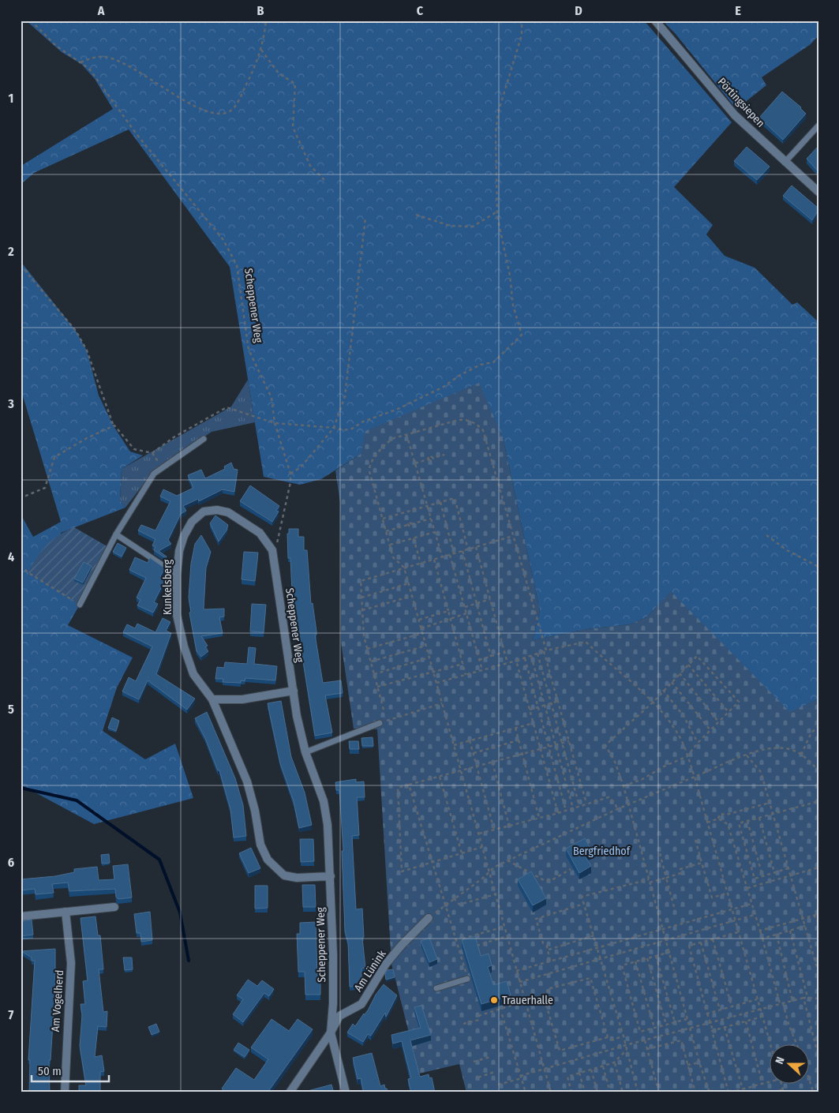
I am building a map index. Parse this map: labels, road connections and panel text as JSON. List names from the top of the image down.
{
  "streets": {
    "street": [
      "Pörtingsiepen",
      "Scheppener Weg",
      "Kunkelsberg",
      "Am Lünink",
      "Am Vogelherd"
    ]
  },
  "crossings": [
    ["Scheppener Weg", "Kunkelsberg"],
    ["Scheppener Weg", "Am Lünink"]
  ],
  "parks": ["Bergfriedhof"],
  "places": ["Trauerhalle"],
  "scale_bar": "50 m",
  "north": "left",
  "grid": {
    "columns": [
      "A",
      "B",
      "C",
      "D",
      "E"
    ],
    "rows": [
      "1",
      "2",
      "3",
      "4",
      "5",
      "6",
      "7"
    ]
  }
}
